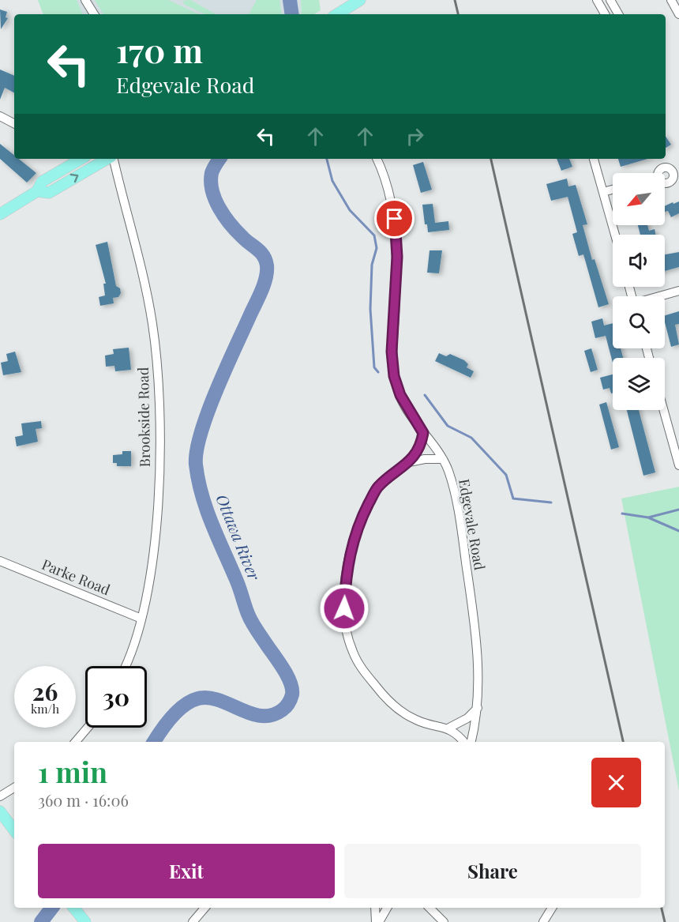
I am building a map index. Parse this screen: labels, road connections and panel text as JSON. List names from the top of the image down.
{
  "streets": {
    "street": ["Brookside Road", "Edgevale Road", "Parke Road"]
  },
  "crossings": [
    ["Brookside Road", "Parke Road"]
  ],
  "water": ["Ottawa River"],
  "north": "bottom left",
  "page": {
    "turn": ["170 m", "Edgevale Road"],
    "speed": "26 km/h",
    "limit": "30",
    "heading": ["1 min", "360 m · 16:06"],
    "buttons": ["Exit", "Share"]
  }
}
